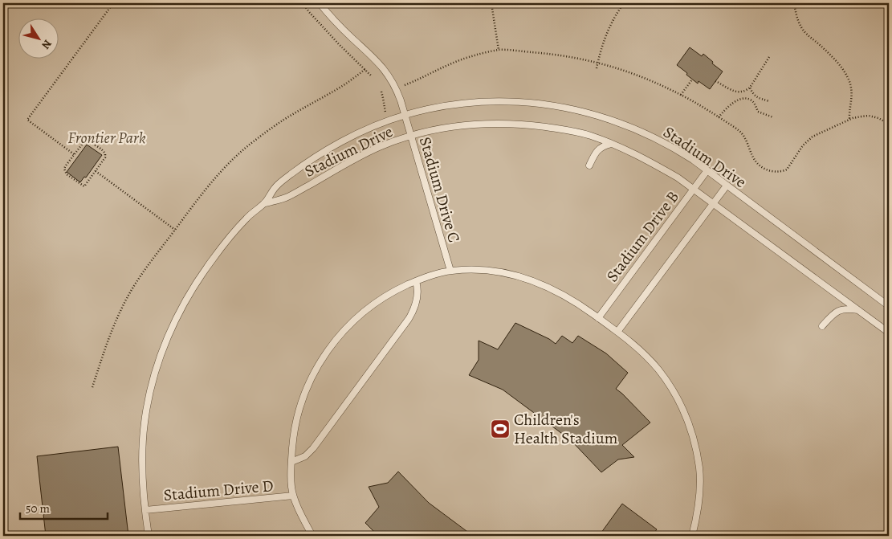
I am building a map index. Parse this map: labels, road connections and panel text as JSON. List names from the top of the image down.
{
  "streets": {
    "lane": [
      "Stadium Drive",
      "Stadium Drive C",
      "Stadium Drive B",
      "Stadium Drive D"
    ]
  },
  "crossings": [
    ["Stadium Drive", "Stadium Drive C"],
    ["Stadium Drive", "Stadium Drive B"],
    ["Stadium Drive", "Stadium Drive D"]
  ],
  "parks": ["Frontier Park"],
  "places": {
    "sports": ["Children's Health Stadium"]
  },
  "scale_bar": "50 m",
  "north": "bottom right"
}
